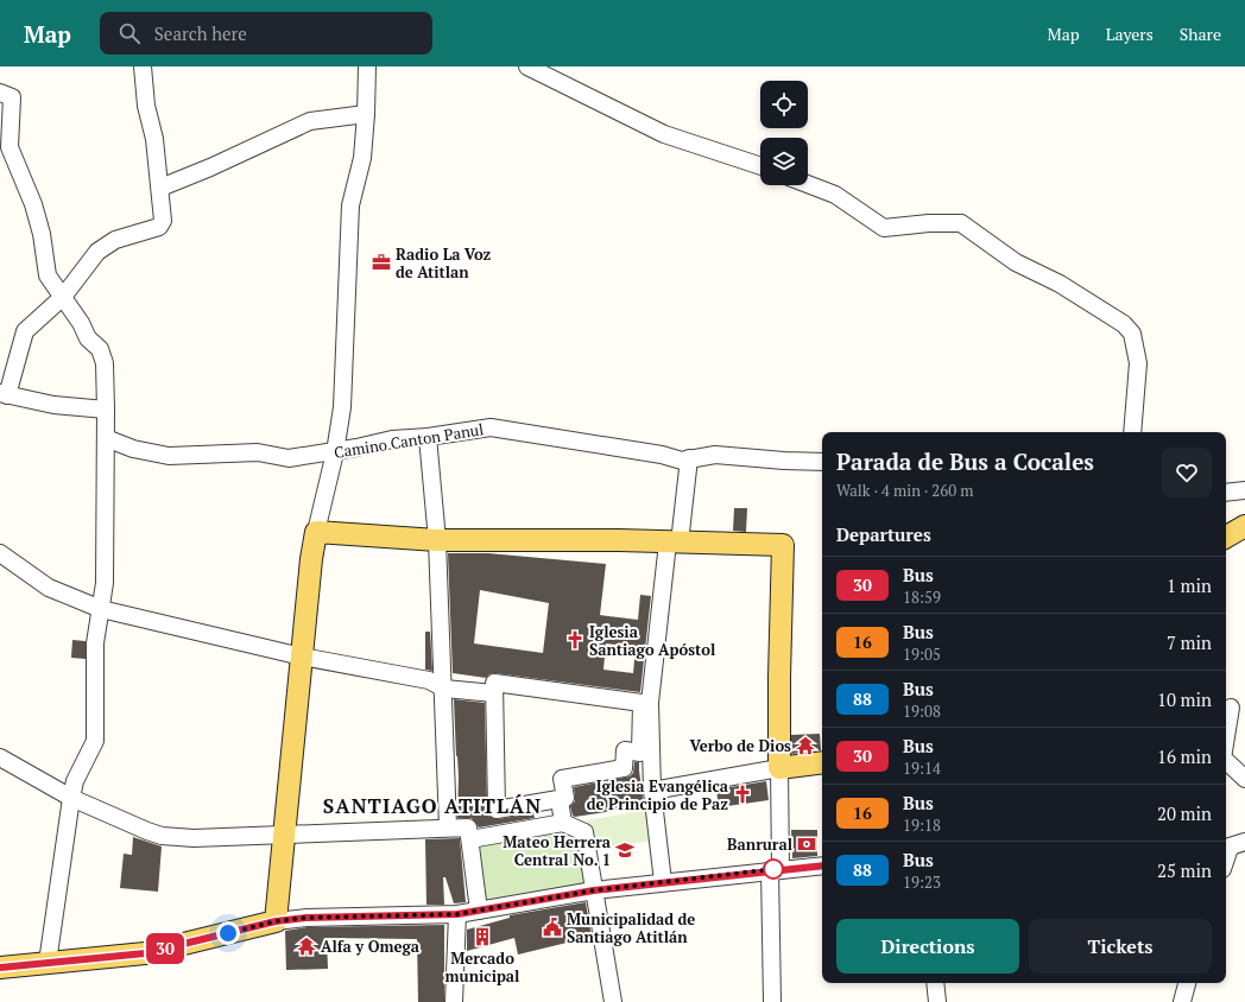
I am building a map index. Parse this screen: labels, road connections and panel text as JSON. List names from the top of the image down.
{
  "streets": {
    "street": ["Camino Canton Panul"]
  },
  "districts": ["SANTIAGO ATITLÁN"],
  "places": {
    "office": ["Radio La Voz de Atitlan"],
    "church": ["Iglesia Santiago Apóstol", "Iglesia Evangélica de Principio de Paz"],
    "temple": ["Verbo de Dios", "Alfa y Omega"],
    "bank": ["Banrural"],
    "school or university": ["Mateo Herrera Central No. 1"],
    "public building": ["Municipalidad de Santiago Atitlán"],
    "building": ["Mercado municipal"]
  },
  "lines": ["bus line 30"],
  "page": {
    "header": "Map",
    "search": "Search here",
    "nav": ["Map", "Layers", "Share"],
    "on_map": "30",
    "heading": [
      ["Parada de Bus a Cocales", "Walk · 4 min · 260 m"],
      "Departures"
    ],
    "list": [
      {
        "mark": "30",
        "name": "Bus",
        "note": "18:59",
        "value": "1 min"
      },
      {
        "mark": "16",
        "name": "Bus",
        "note": "19:05",
        "value": "7 min"
      },
      {
        "mark": "88",
        "name": "Bus",
        "note": "19:08",
        "value": "10 min"
      },
      {
        "mark": "30",
        "name": "Bus",
        "note": "19:14",
        "value": "16 min"
      },
      {
        "mark": "16",
        "name": "Bus",
        "note": "19:18",
        "value": "20 min"
      },
      {
        "mark": "88",
        "name": "Bus",
        "note": "19:23",
        "value": "25 min"
      }
    ],
    "buttons": ["Directions", "Tickets"]
  }
}
